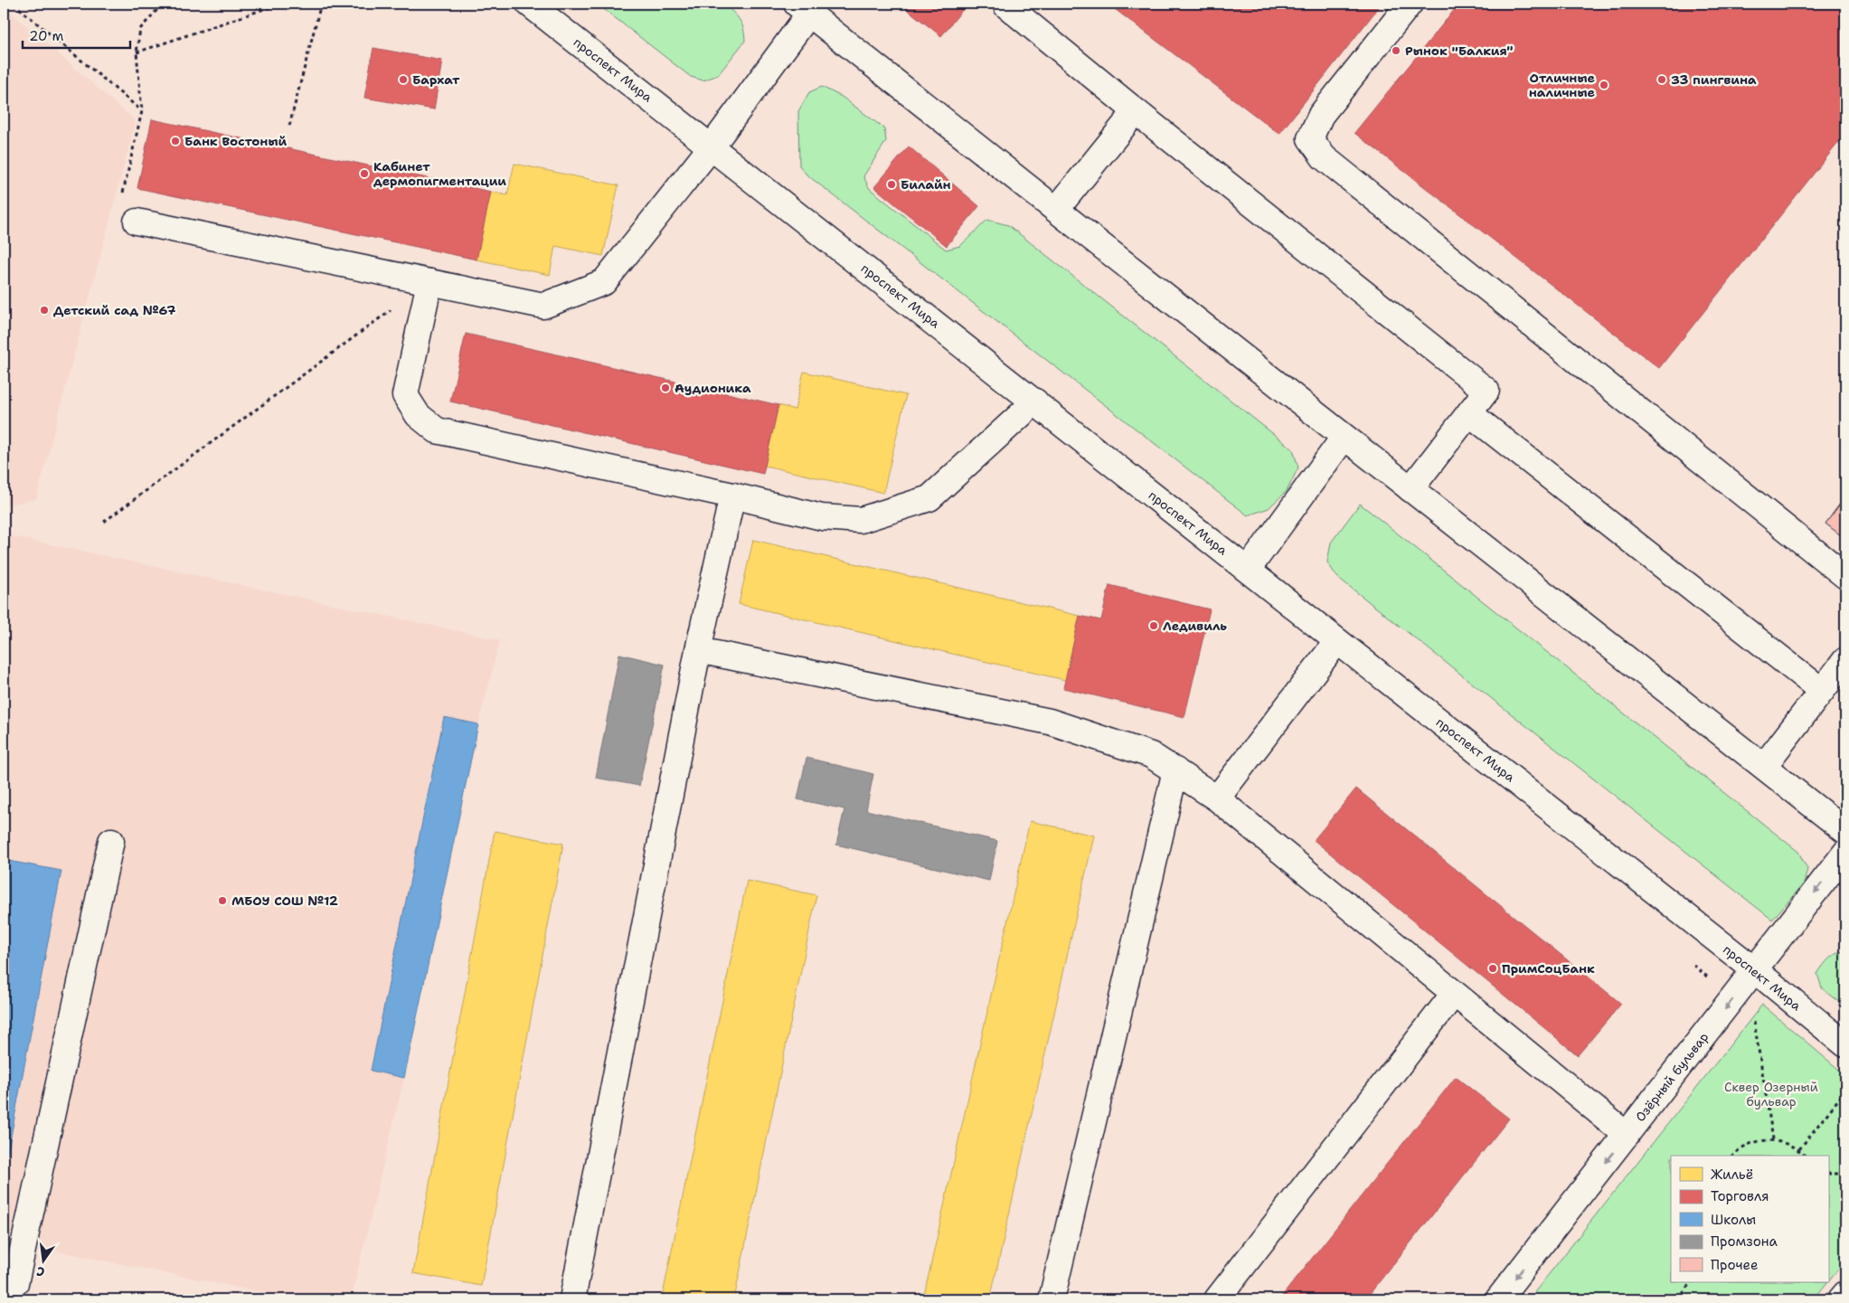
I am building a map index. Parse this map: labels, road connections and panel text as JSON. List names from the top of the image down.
{
  "streets": {
    "street": ["проспект Мира", "Озёрный бульвар"]
  },
  "crossings": [
    ["проспект Мира", "Озёрный бульвар"]
  ],
  "parks": ["Сквер Озерный бульвар"],
  "places": [
    "Рынок \"Балкия\"",
    "Бархат",
    "33 пингвина",
    "Отличные наличные",
    "Банк Востоный",
    "Кабинет дермопигментации",
    "Билайн",
    "Детский сад №67",
    "Аудионика",
    "Ледивиль",
    "МБОУ СОШ №12",
    "ПримСоцБанк"
  ],
  "legend": [
    "Жильё",
    "Торговля",
    "Школы",
    "Промзона",
    "Прочее"
  ],
  "scale_bar": "20 m",
  "north": "bottom"
}
